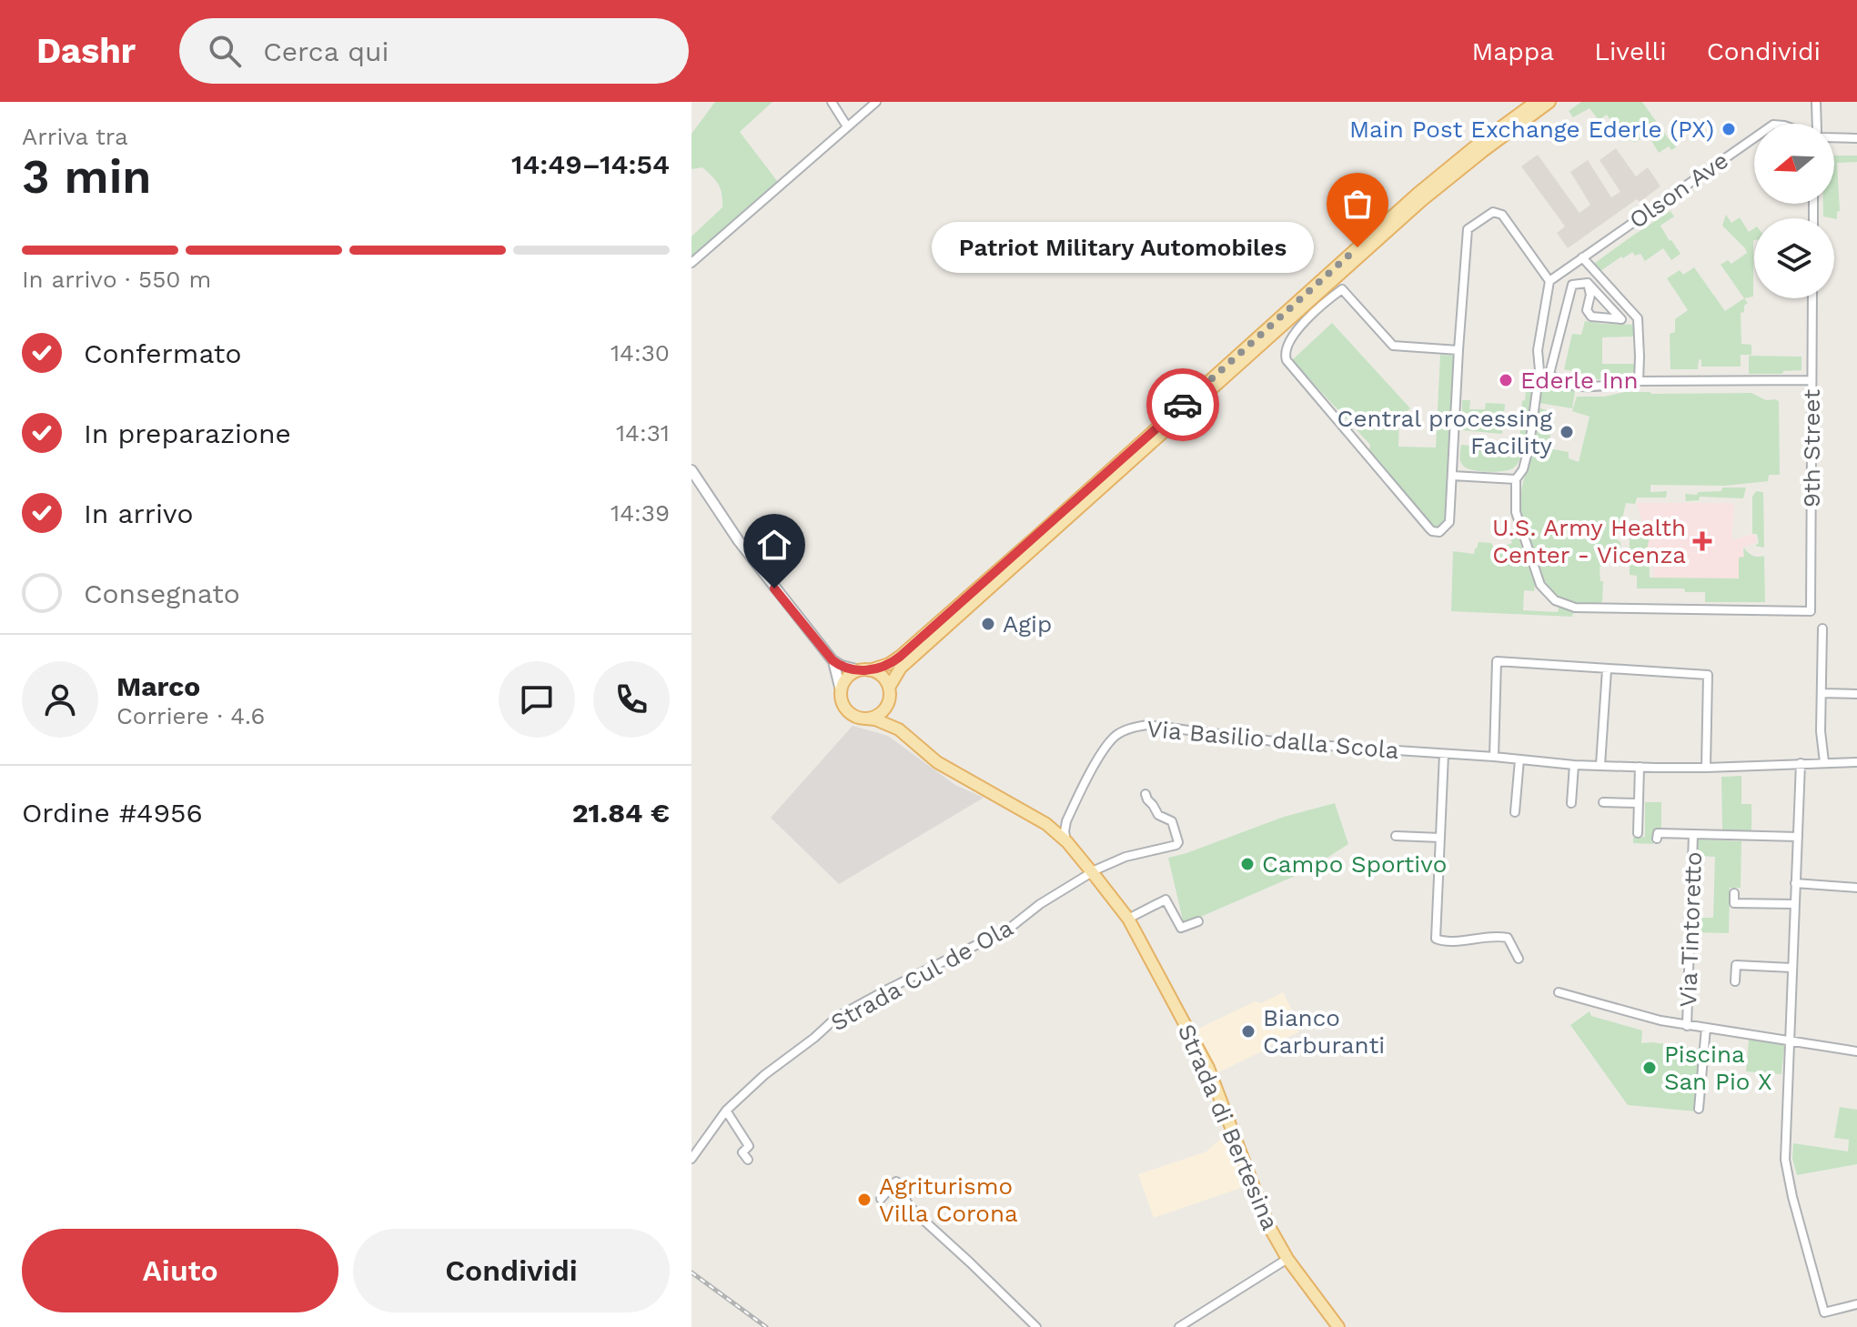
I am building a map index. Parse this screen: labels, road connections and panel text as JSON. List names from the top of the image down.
{
  "streets": {
    "main road": ["Strada di Bertesina"],
    "street": [
      "Olson Ave",
      "9th Street",
      "Via Basilio dalla Scola",
      "Via Tintoretto",
      "Strada Cul de Ola"
    ]
  },
  "crossings": [
    ["Via Basilio dalla Scola", "Strada di Bertesina"],
    ["Strada Cul de Ola", "Strada di Bertesina"]
  ],
  "places": {
    "other": [
      "Main Post Exchange Ederle (PX)",
      "Patriot Military Automobiles",
      "Ederle Inn",
      "Central processing Facility",
      "Agip",
      "Campo Sportivo",
      "Bianco Carburanti",
      "Piscina San Pio X",
      "Agriturismo Villa Corona"
    ],
    "health": ["U.S. Army Health Center - Vicenza"]
  },
  "north": "left",
  "page": {
    "header": "Dashr",
    "search": "Cerca qui",
    "nav": ["Mappa", "Livelli", "Condividi"],
    "heading": ["3 min", "Arriva tra", "14:49–14:54"],
    "panel": [
      "Marco",
      "Corriere · 4.6",
      "Ordine #4956",
      "21.84 €"
    ],
    "bubble": "Patriot Military Automobiles",
    "bar": "In arrivo · 550 m",
    "list": [
      ["Confermato", "14:30"],
      ["In preparazione", "14:31"],
      ["In arrivo", "14:39"],
      "Consegnato"
    ],
    "buttons": ["Aiuto", "Condividi"]
  }
}
